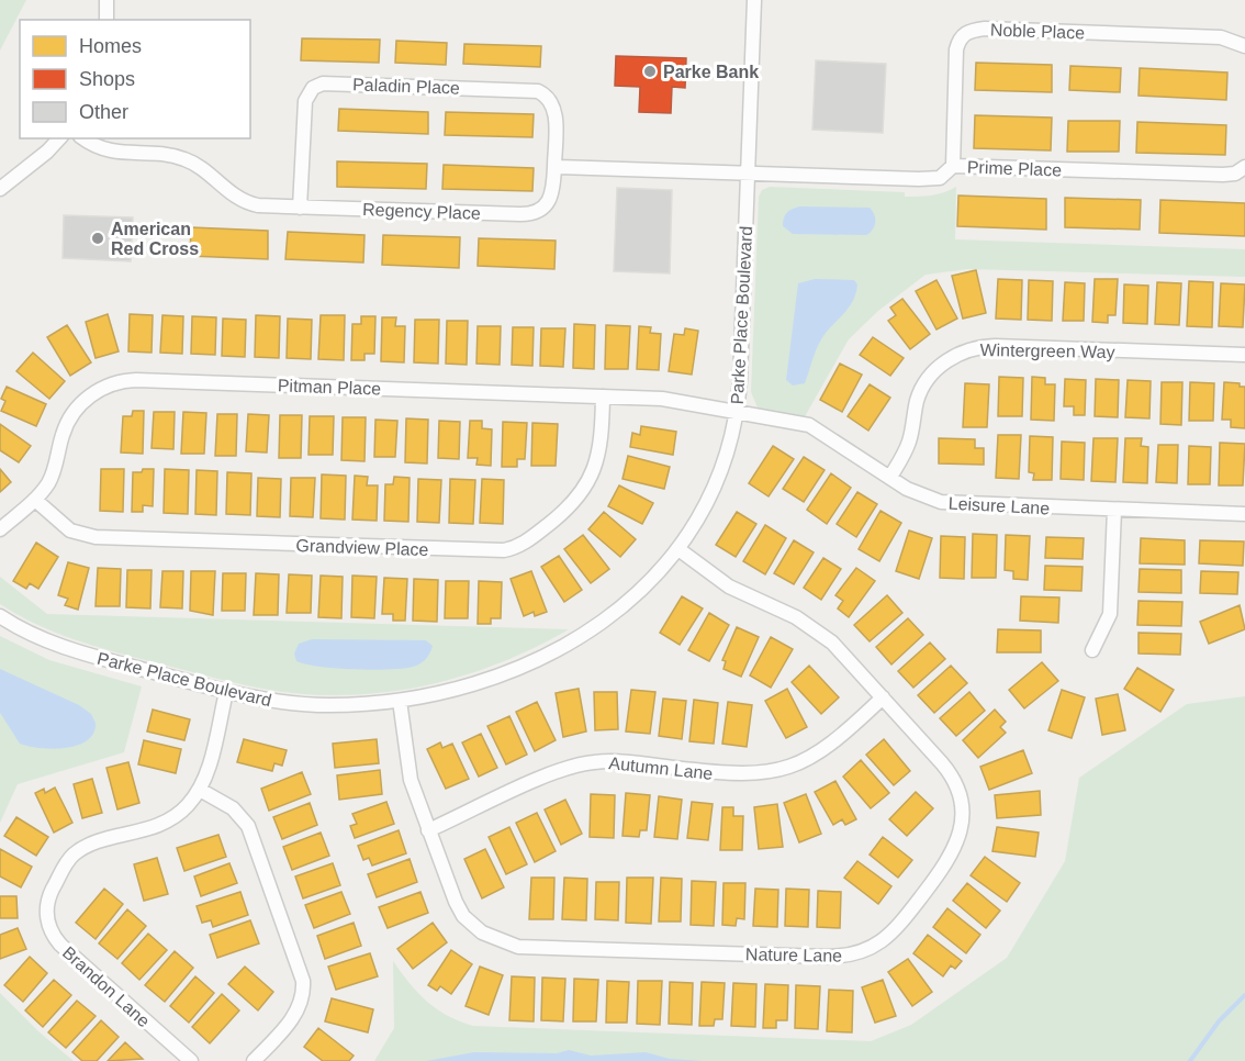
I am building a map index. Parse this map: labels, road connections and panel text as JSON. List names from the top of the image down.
{
  "streets": {
    "street": [
      "Noble Place",
      "Paladin Place",
      "Prime Place",
      "Regency Place",
      "Parke Place Boulevard",
      "Wintergreen Way",
      "Pitman Place",
      "Leisure Lane",
      "Grandview Place",
      "Autumn Lane",
      "Nature Lane",
      "Brandon Lane"
    ]
  },
  "crossings": [
    ["Noble Place", "Prime Place"],
    ["Paladin Place", "Regency Place"],
    ["Prime Place", "Parke Place Boulevard"],
    ["Parke Place Boulevard", "Pitman Place"],
    ["Parke Place Boulevard", "Leisure Lane"],
    ["Parke Place Boulevard", "Nature Lane"],
    ["Parke Place Boulevard", "Brandon Lane"],
    ["Wintergreen Way", "Leisure Lane"],
    ["Pitman Place", "Leisure Lane"],
    ["Pitman Place", "Grandview Place"],
    ["Autumn Lane", "Nature Lane"]
  ],
  "places": ["Parke Bank", "American Red Cross"],
  "legend": ["Homes", "Shops", "Other"]
}
